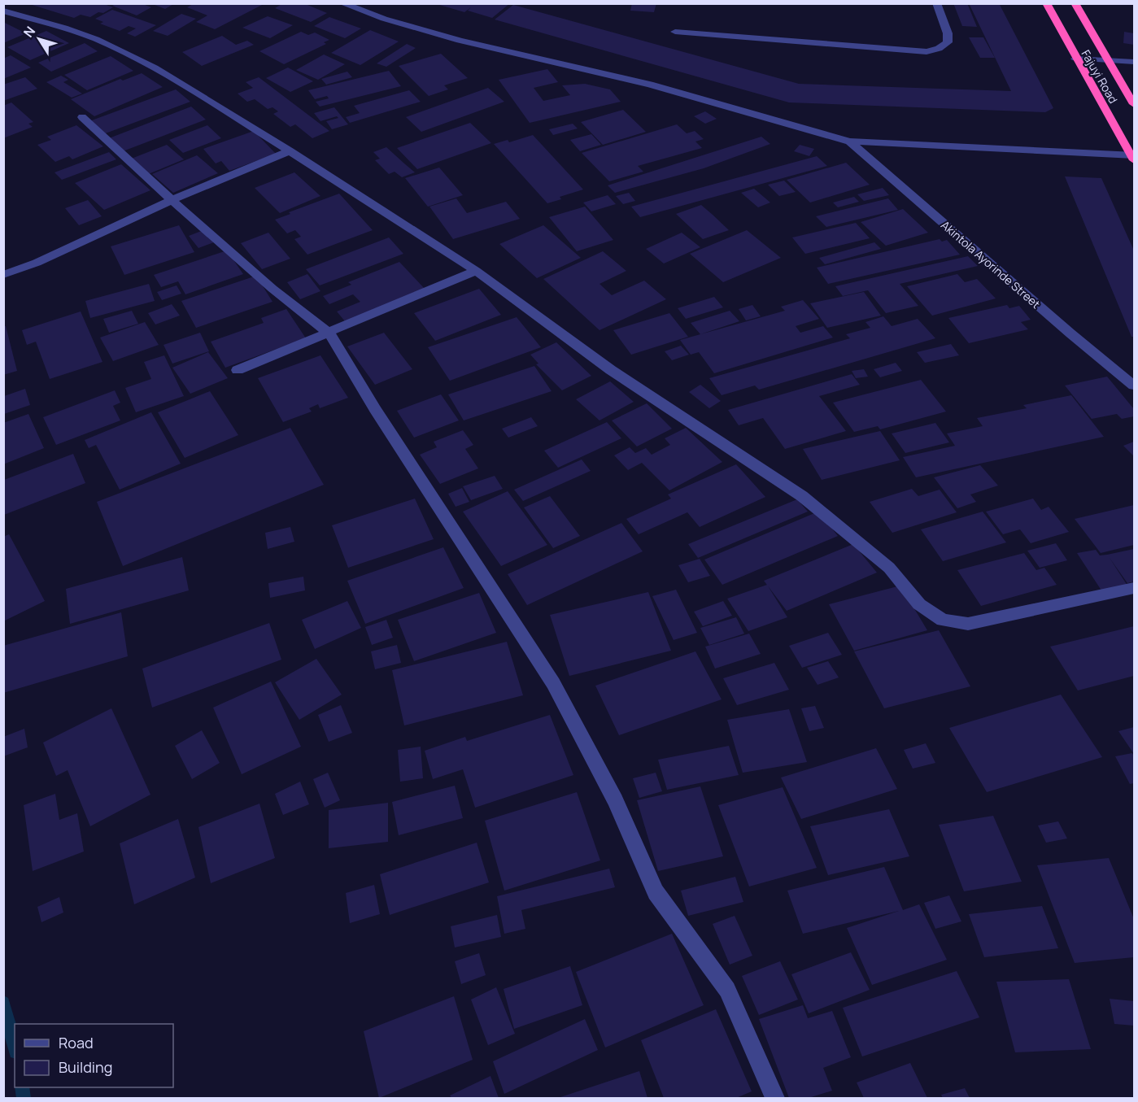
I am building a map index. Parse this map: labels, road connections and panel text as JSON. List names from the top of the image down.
{
  "streets": {
    "highway": ["Fajuyi Road"],
    "street": ["Akintola Ayorinde Street"]
  },
  "legend": ["Road", "Building"],
  "north": "top left"
}
